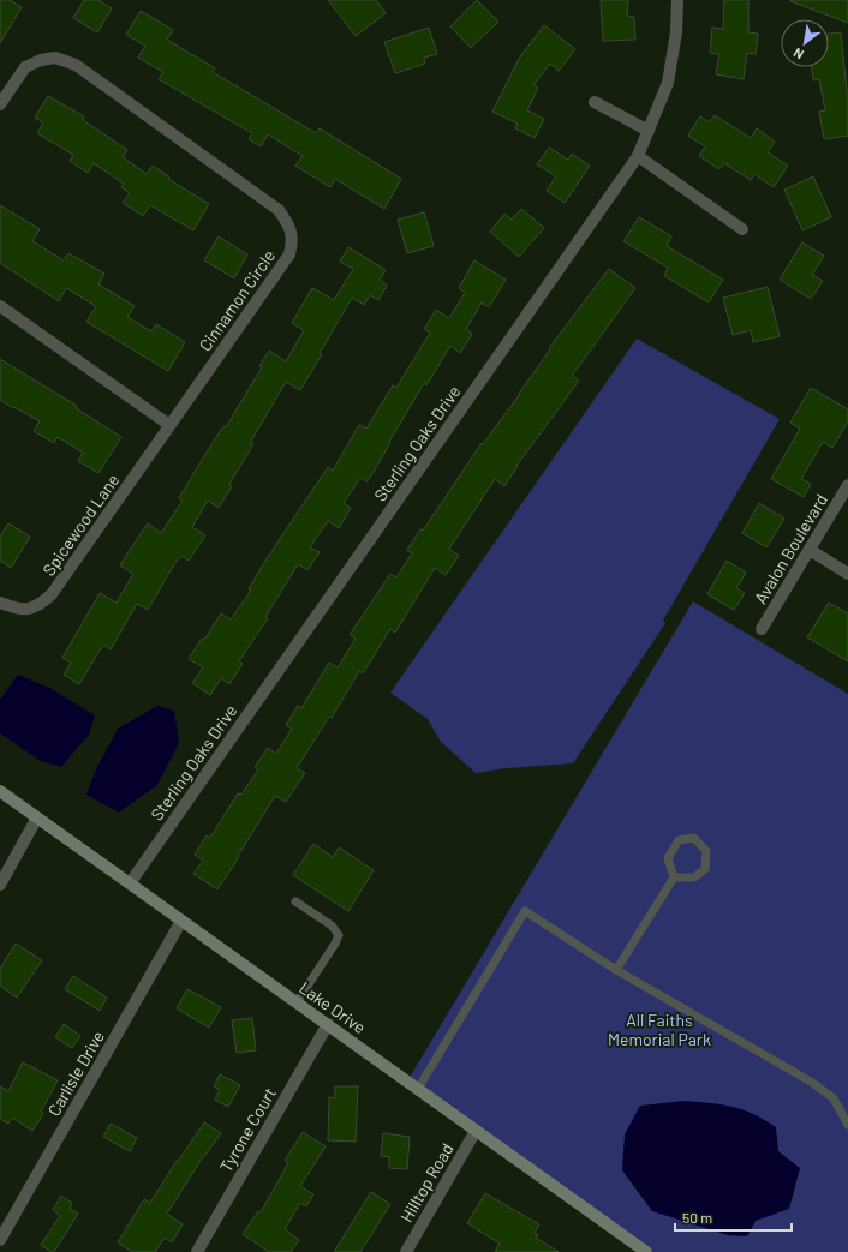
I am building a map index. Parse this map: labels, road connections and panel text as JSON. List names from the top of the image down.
{
  "streets": {
    "street": [
      "Cinnamon Circle",
      "Sterling Oaks Drive",
      "Spicewood Lane",
      "Avalon Boulevard",
      "Lake Drive",
      "Carlisle Drive",
      "Tyrone Court",
      "Hilltop Road"
    ]
  },
  "crossings": [
    ["Cinnamon Circle", "Spicewood Lane"],
    ["Sterling Oaks Drive", "Lake Drive"],
    ["Lake Drive", "Carlisle Drive"],
    ["Lake Drive", "Tyrone Court"],
    ["Lake Drive", "Hilltop Road"]
  ],
  "parks": ["All Faiths Memorial Park"],
  "scale_bar": "50 m",
  "north": "bottom left"
}
